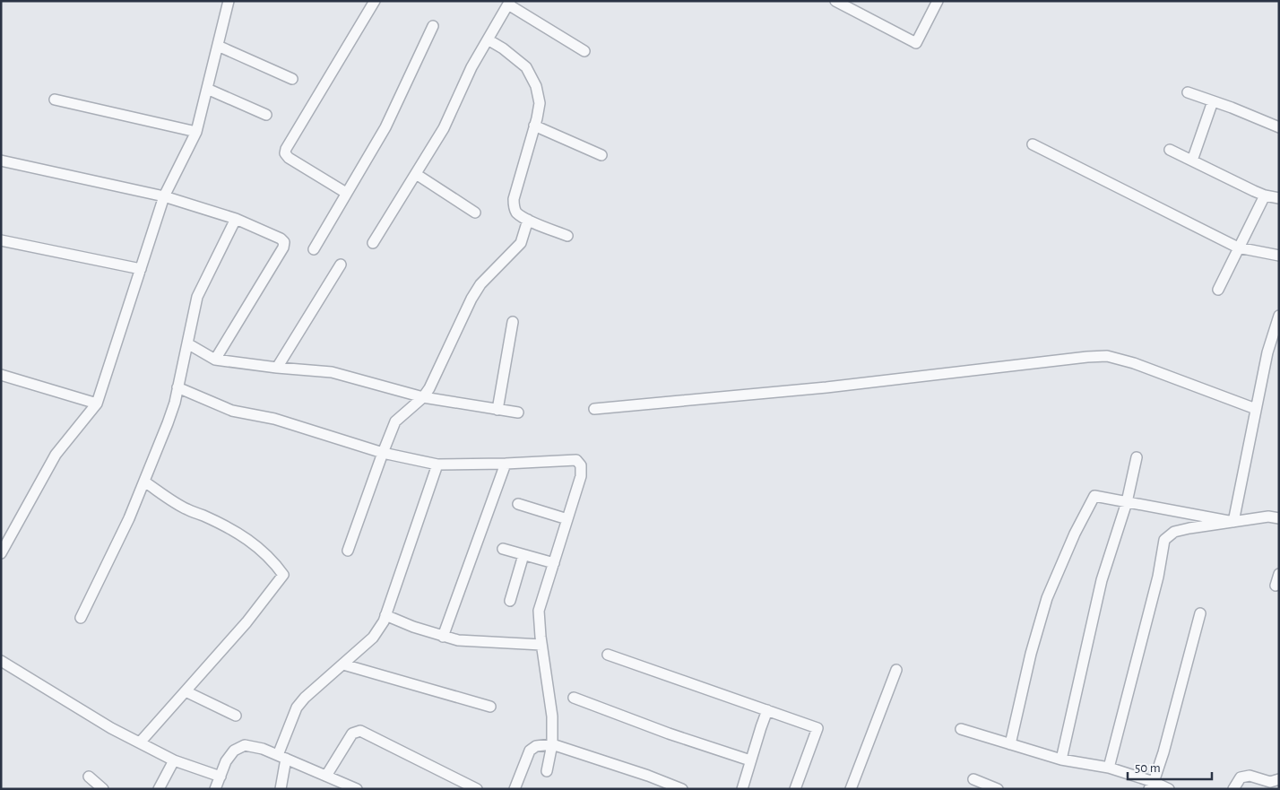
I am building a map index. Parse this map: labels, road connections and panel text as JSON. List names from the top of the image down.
{
  "scale_bar": "50 m"
}
